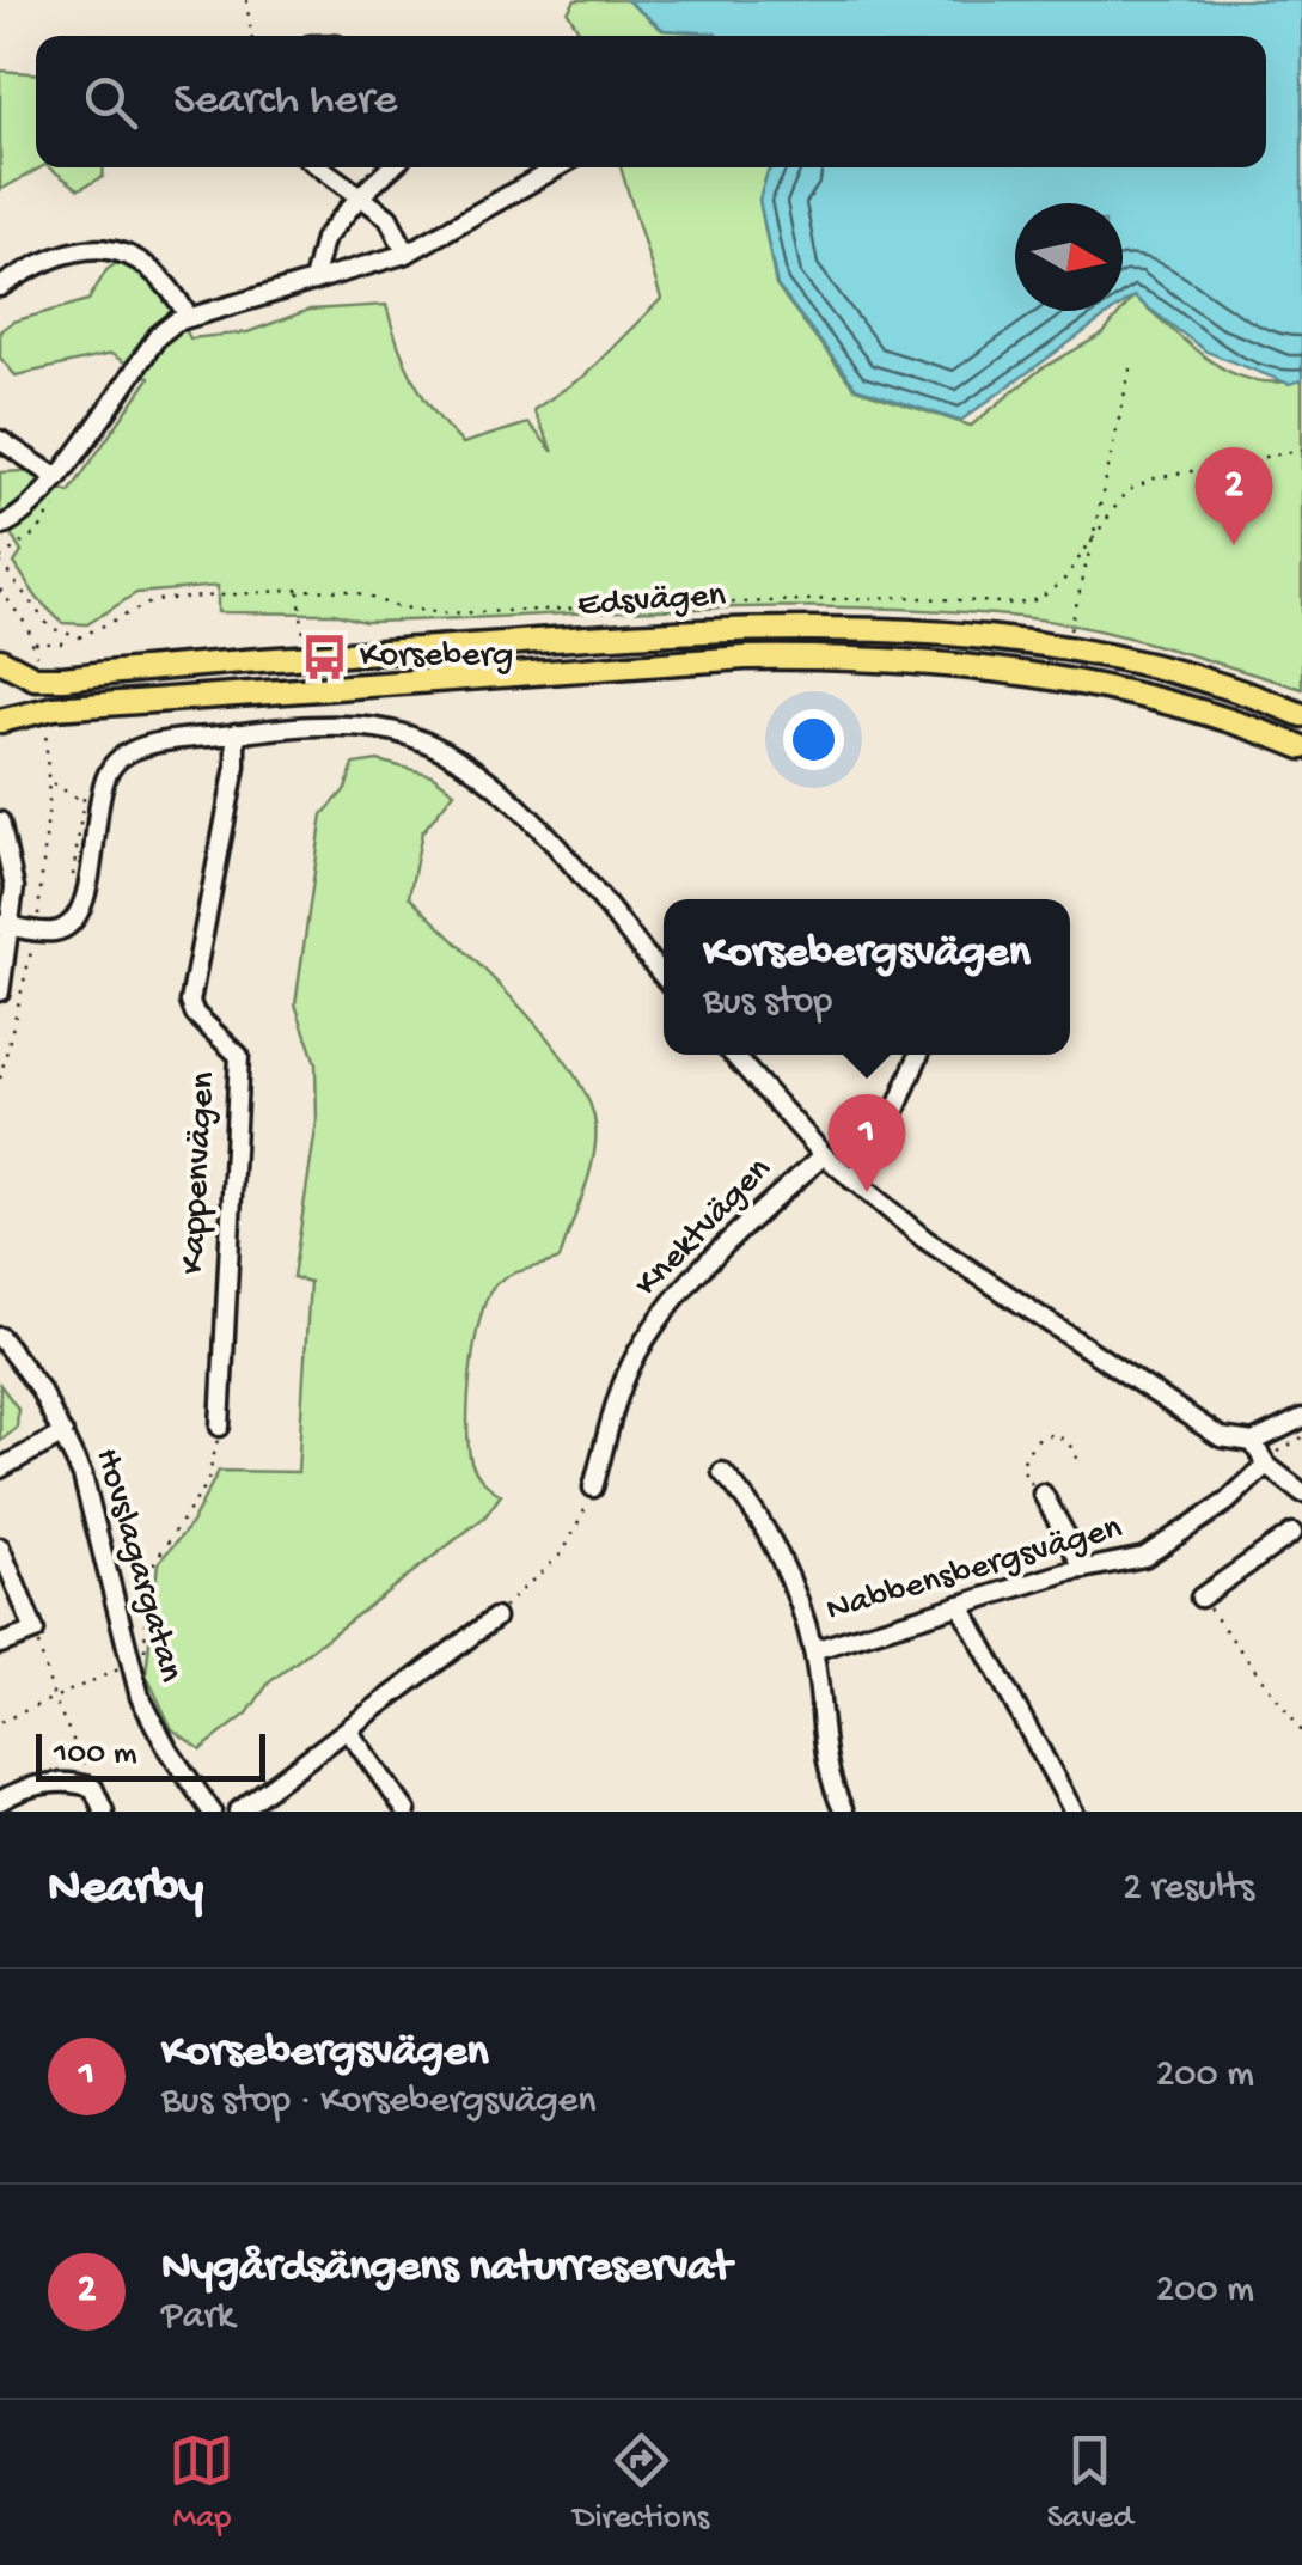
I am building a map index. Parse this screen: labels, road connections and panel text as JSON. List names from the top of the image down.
{
  "streets": {
    "main road": ["Edsvägen"],
    "street": [
      "Kappenvägen",
      "Knektvägen",
      "Hovslagargatan",
      "Nabbensbergsvägen"
    ]
  },
  "places": {
    "bus stop": ["Korseberg"]
  },
  "scale_bar": "100 m",
  "north": "right",
  "page": {
    "search": "Search here",
    "pins": ["2", "1"],
    "popup": ["Korsebergsvägen", "Bus stop"],
    "scale": "100 m",
    "heading": ["Nearby", "2 results"],
    "list": [
      {
        "mark": "1",
        "name": "Korsebergsvägen",
        "note": "Bus stop · Korsebergsvägen",
        "value": "200 m"
      },
      {
        "mark": "2",
        "name": "Nygårdsängens naturreservat",
        "note": "Park",
        "value": "200 m"
      }
    ],
    "nav": ["Map", "Directions", "Saved"]
  }
}
